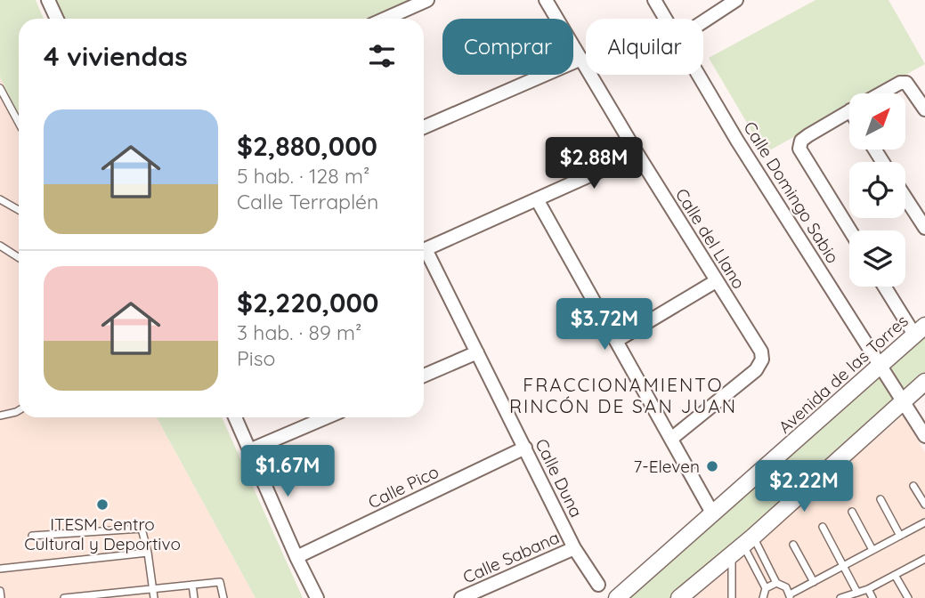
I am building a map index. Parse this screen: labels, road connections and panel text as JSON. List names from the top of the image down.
{
  "streets": {
    "street": [
      "Calle Domingo Sabio",
      "Calle del Llano",
      "Avenida de las Torres",
      "Calle Duna",
      "Calle Pico",
      "Calle Sabana"
    ]
  },
  "crossings": [
    ["Calle Domingo Sabio", "Avenida de las Torres"],
    ["Calle Duna", "Calle Pico"],
    ["Calle Duna", "Calle Sabana"]
  ],
  "districts": ["FRACCIONAMIENTO RINCÓN DE SAN JUAN"],
  "places": ["7-Eleven", "ITESM Centro Cultural y Deportivo"],
  "north": "top right",
  "page": {
    "chip": ["Comprar", "Alquilar"],
    "heading": "4 viviendas",
    "list": [
      {
        "name": "$2,880,000",
        "note": "5 hab. · 128 m² · Calle Terraplén"
      },
      {
        "name": "$2,220,000",
        "note": "3 hab. · 89 m² · Piso"
      }
    ],
    "price": [
      "$2.88M",
      "$3.72M",
      "$1.67M",
      "$2.22M"
    ]
  }
}
